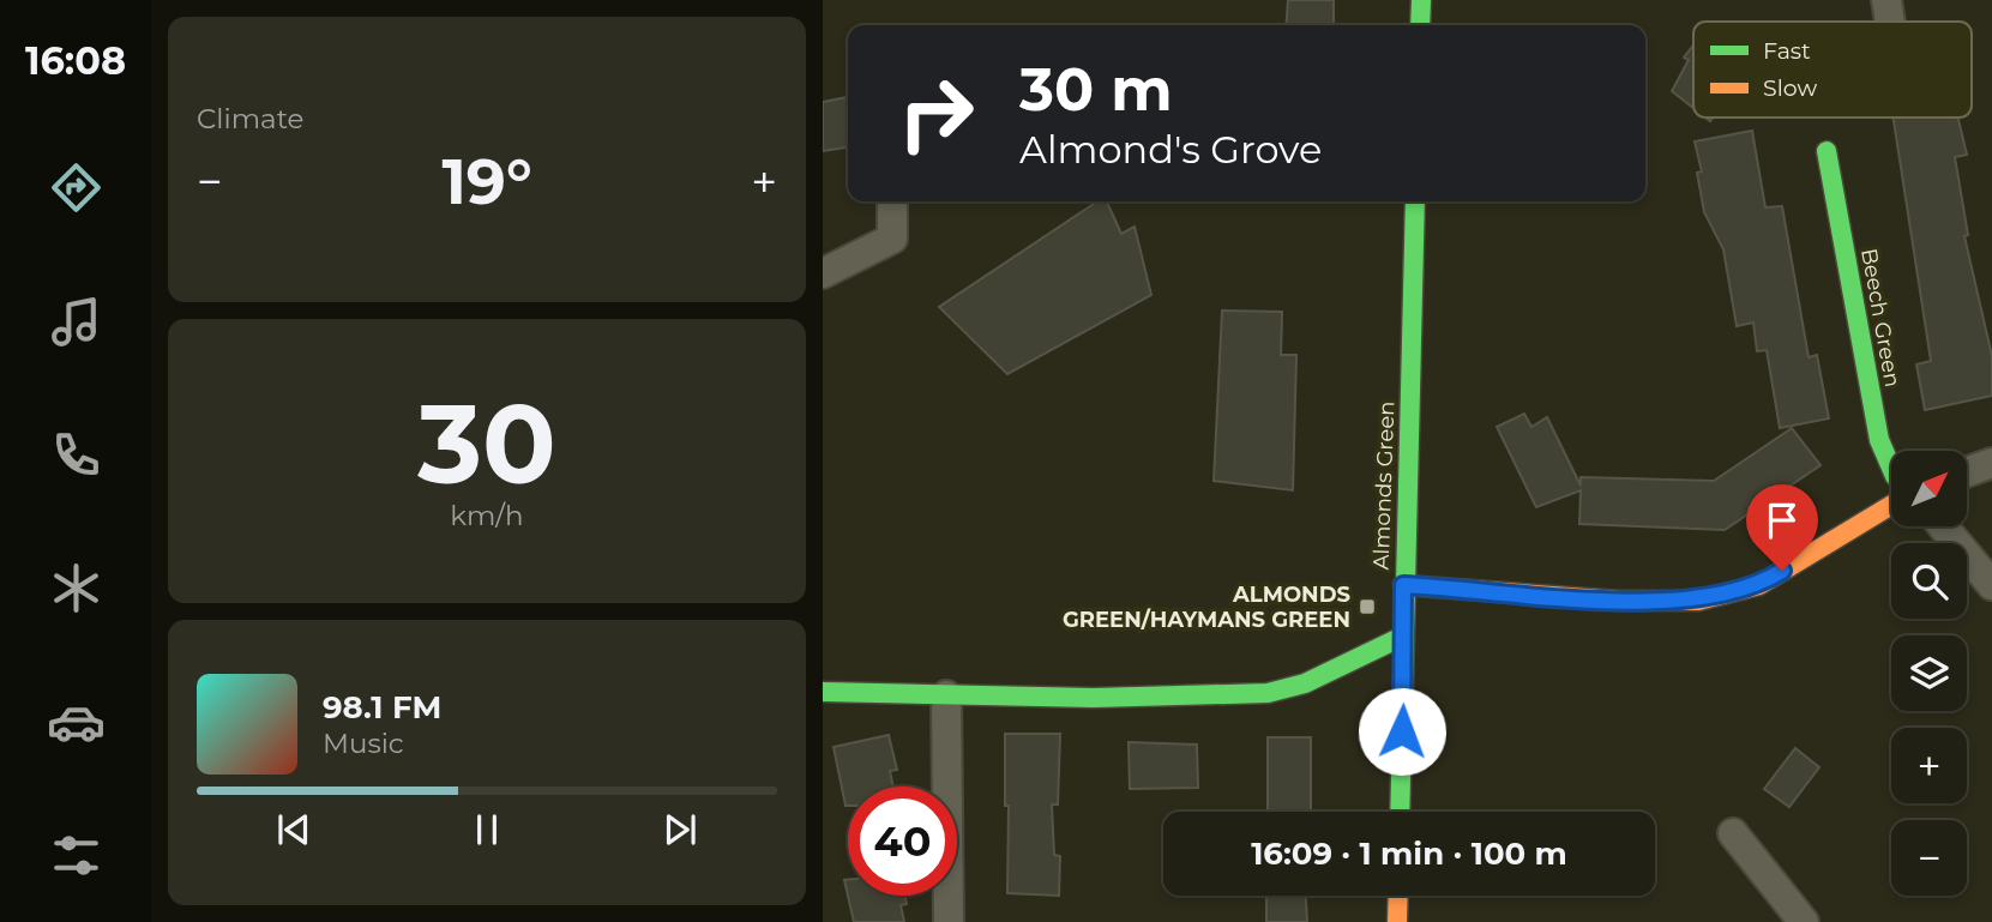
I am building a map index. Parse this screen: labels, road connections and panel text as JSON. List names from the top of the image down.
{
  "streets": {
    "street": ["Beech Green", "Almonds Green"]
  },
  "places": {
    "transit": ["ALMONDS GREEN/HAYMANS GREEN"]
  },
  "legend": ["Fast", "Slow"],
  "north": "top right",
  "page": {
    "tabs": "16:08",
    "tile": [
      "Climate",
      ["30", "km/h"]
    ],
    "turn": ["30 m", "Almond's Grove"],
    "heat": ["−", "19°", "+"],
    "map_buttons": ["+", "−"],
    "song": ["98.1 FM", "Music"],
    "limit": "40",
    "trip": "16:09 · 1 min · 100 m"
  }
}
